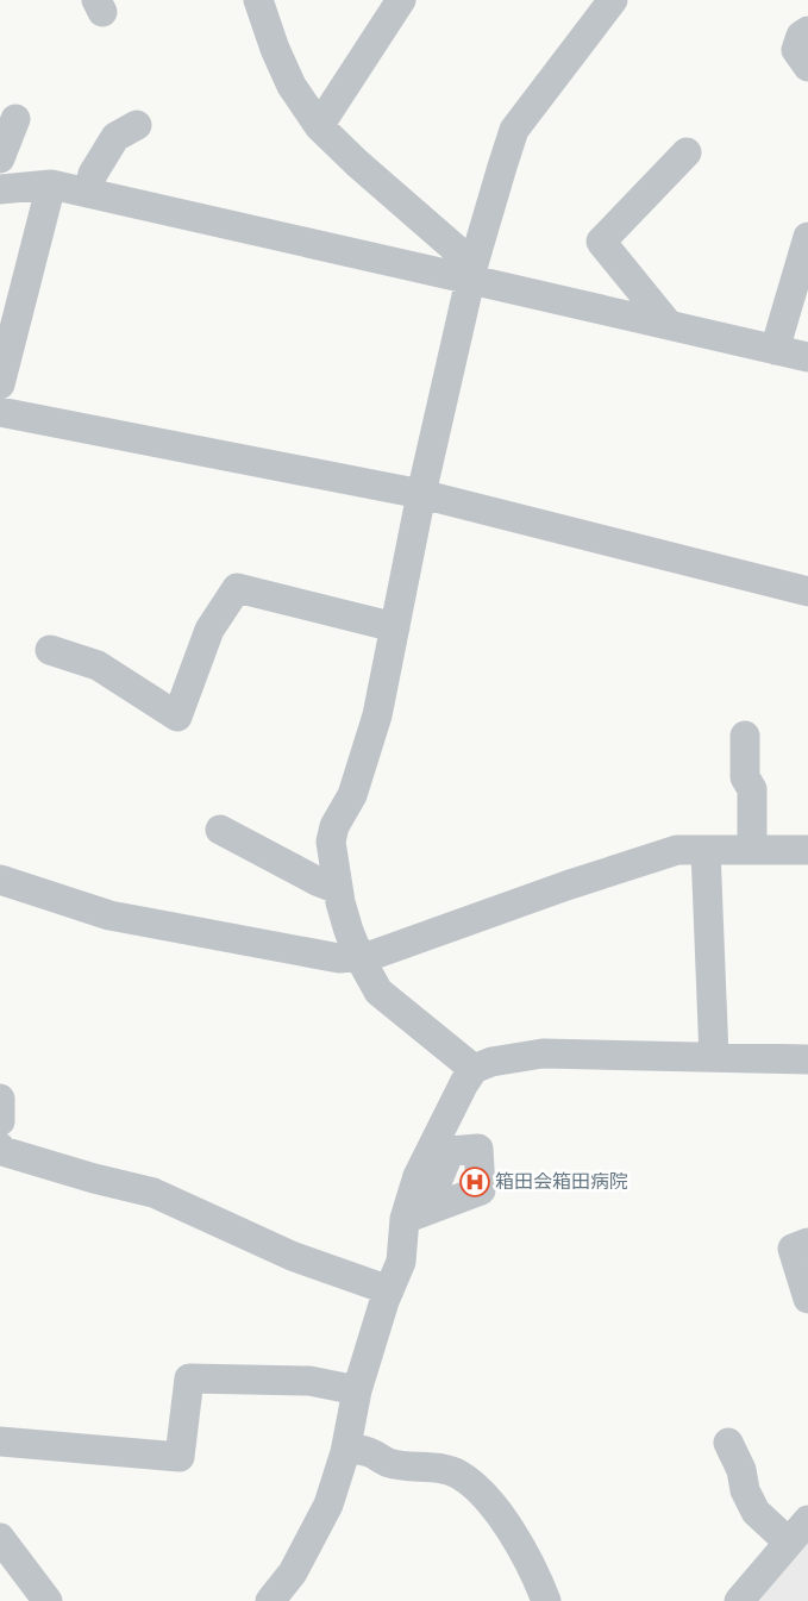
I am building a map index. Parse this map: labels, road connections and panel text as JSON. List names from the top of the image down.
{
  "places": {
    "hospital": ["箱田会箱田病院"]
  }
}
